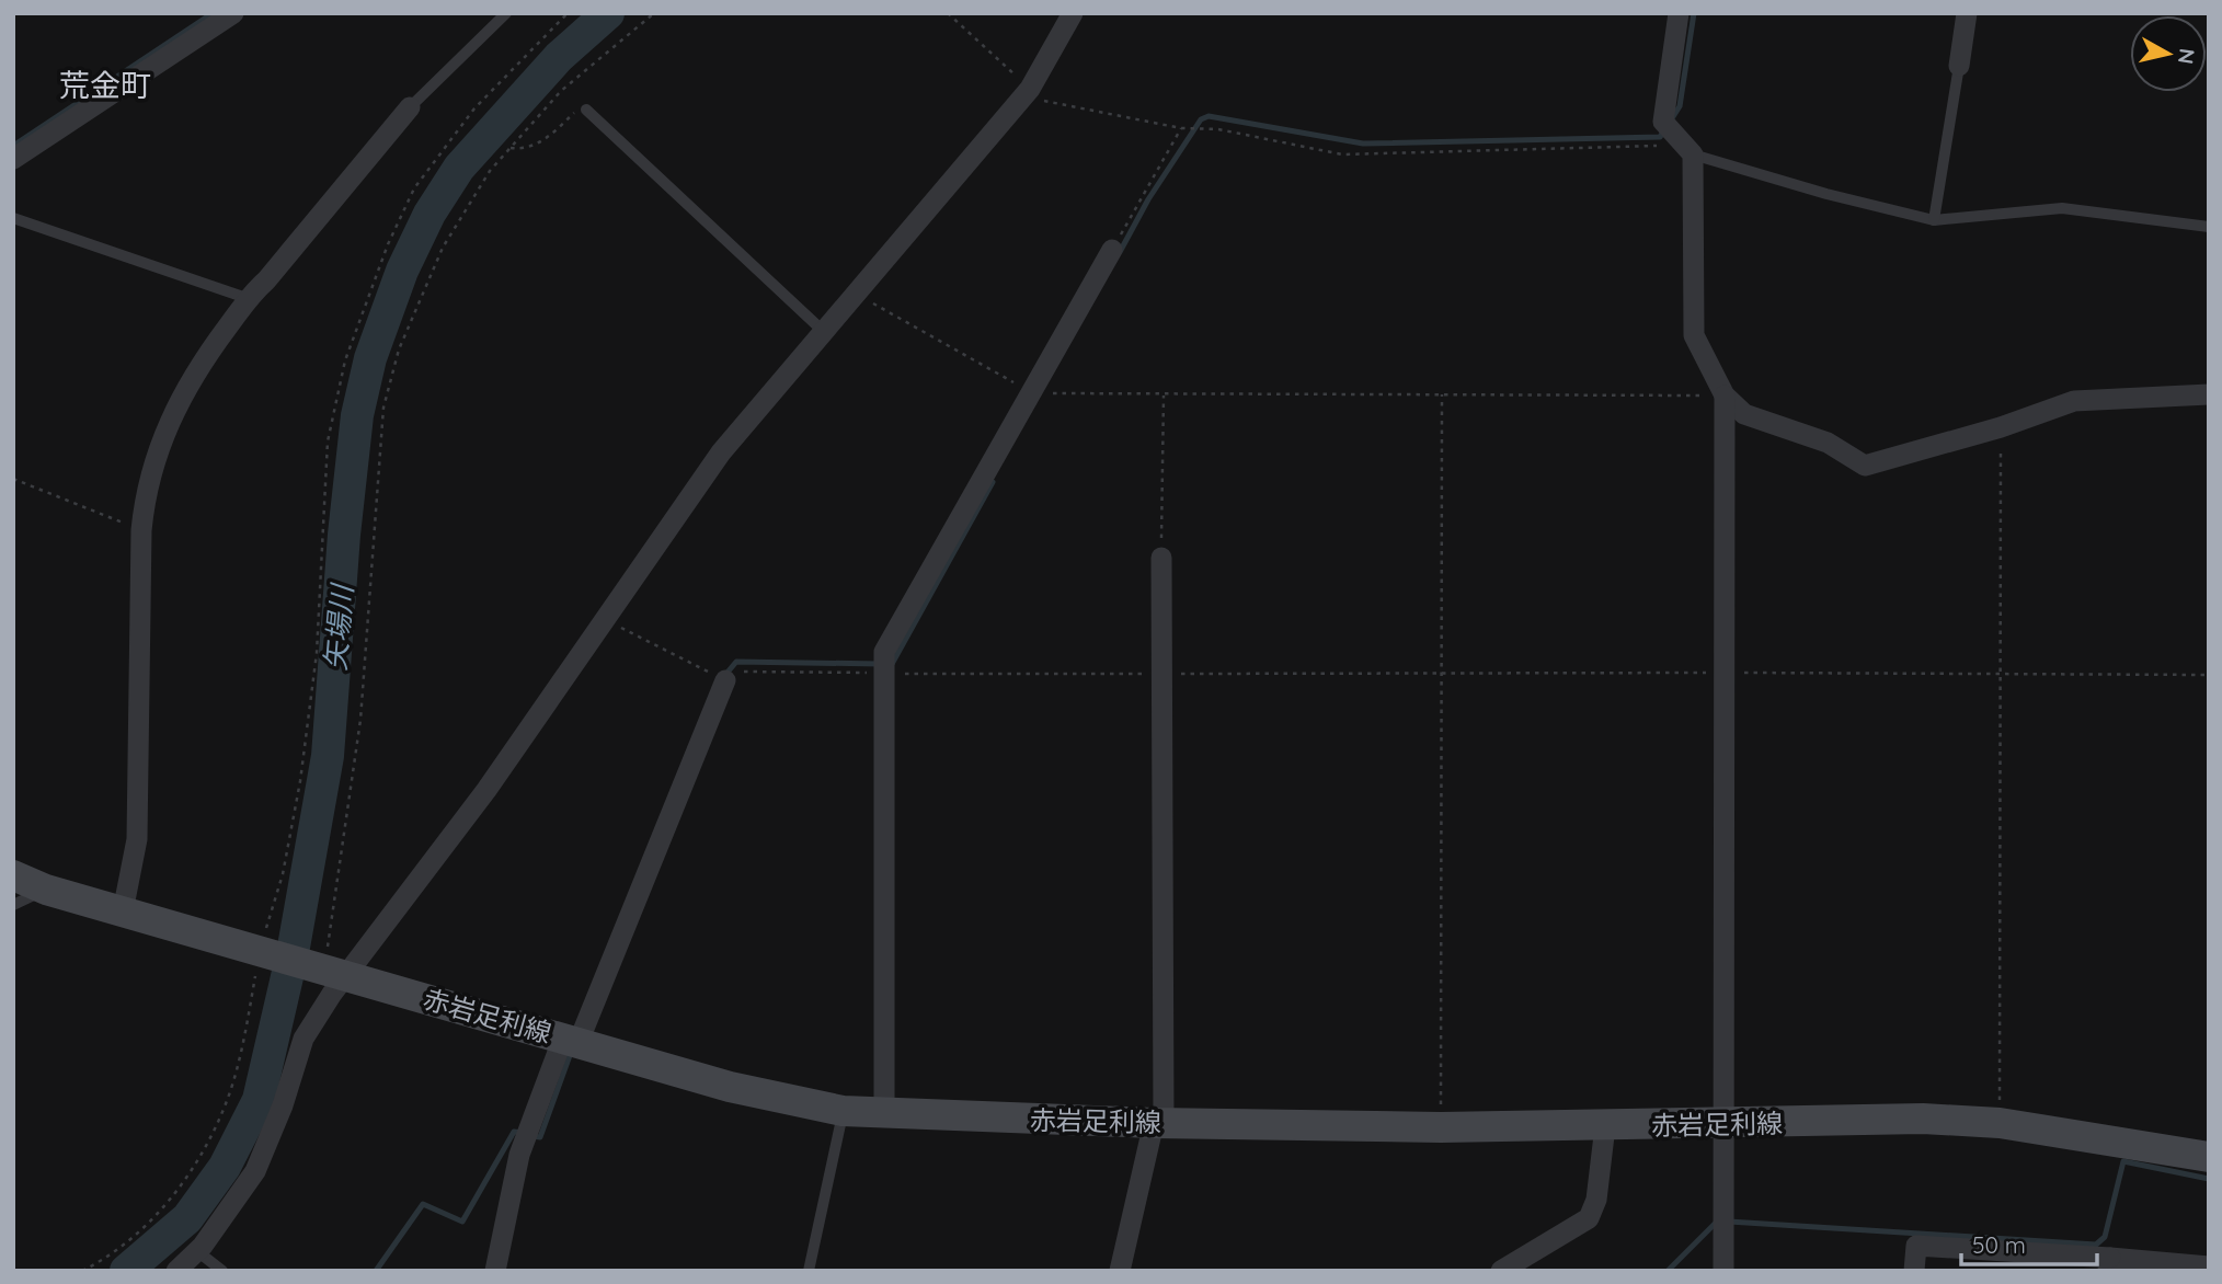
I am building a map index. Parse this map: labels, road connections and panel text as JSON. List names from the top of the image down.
{
  "streets": {
    "main road": ["赤岩足利線"]
  },
  "districts": ["荒金町"],
  "water": ["矢場川"],
  "scale_bar": "50 m",
  "north": "right"
}
